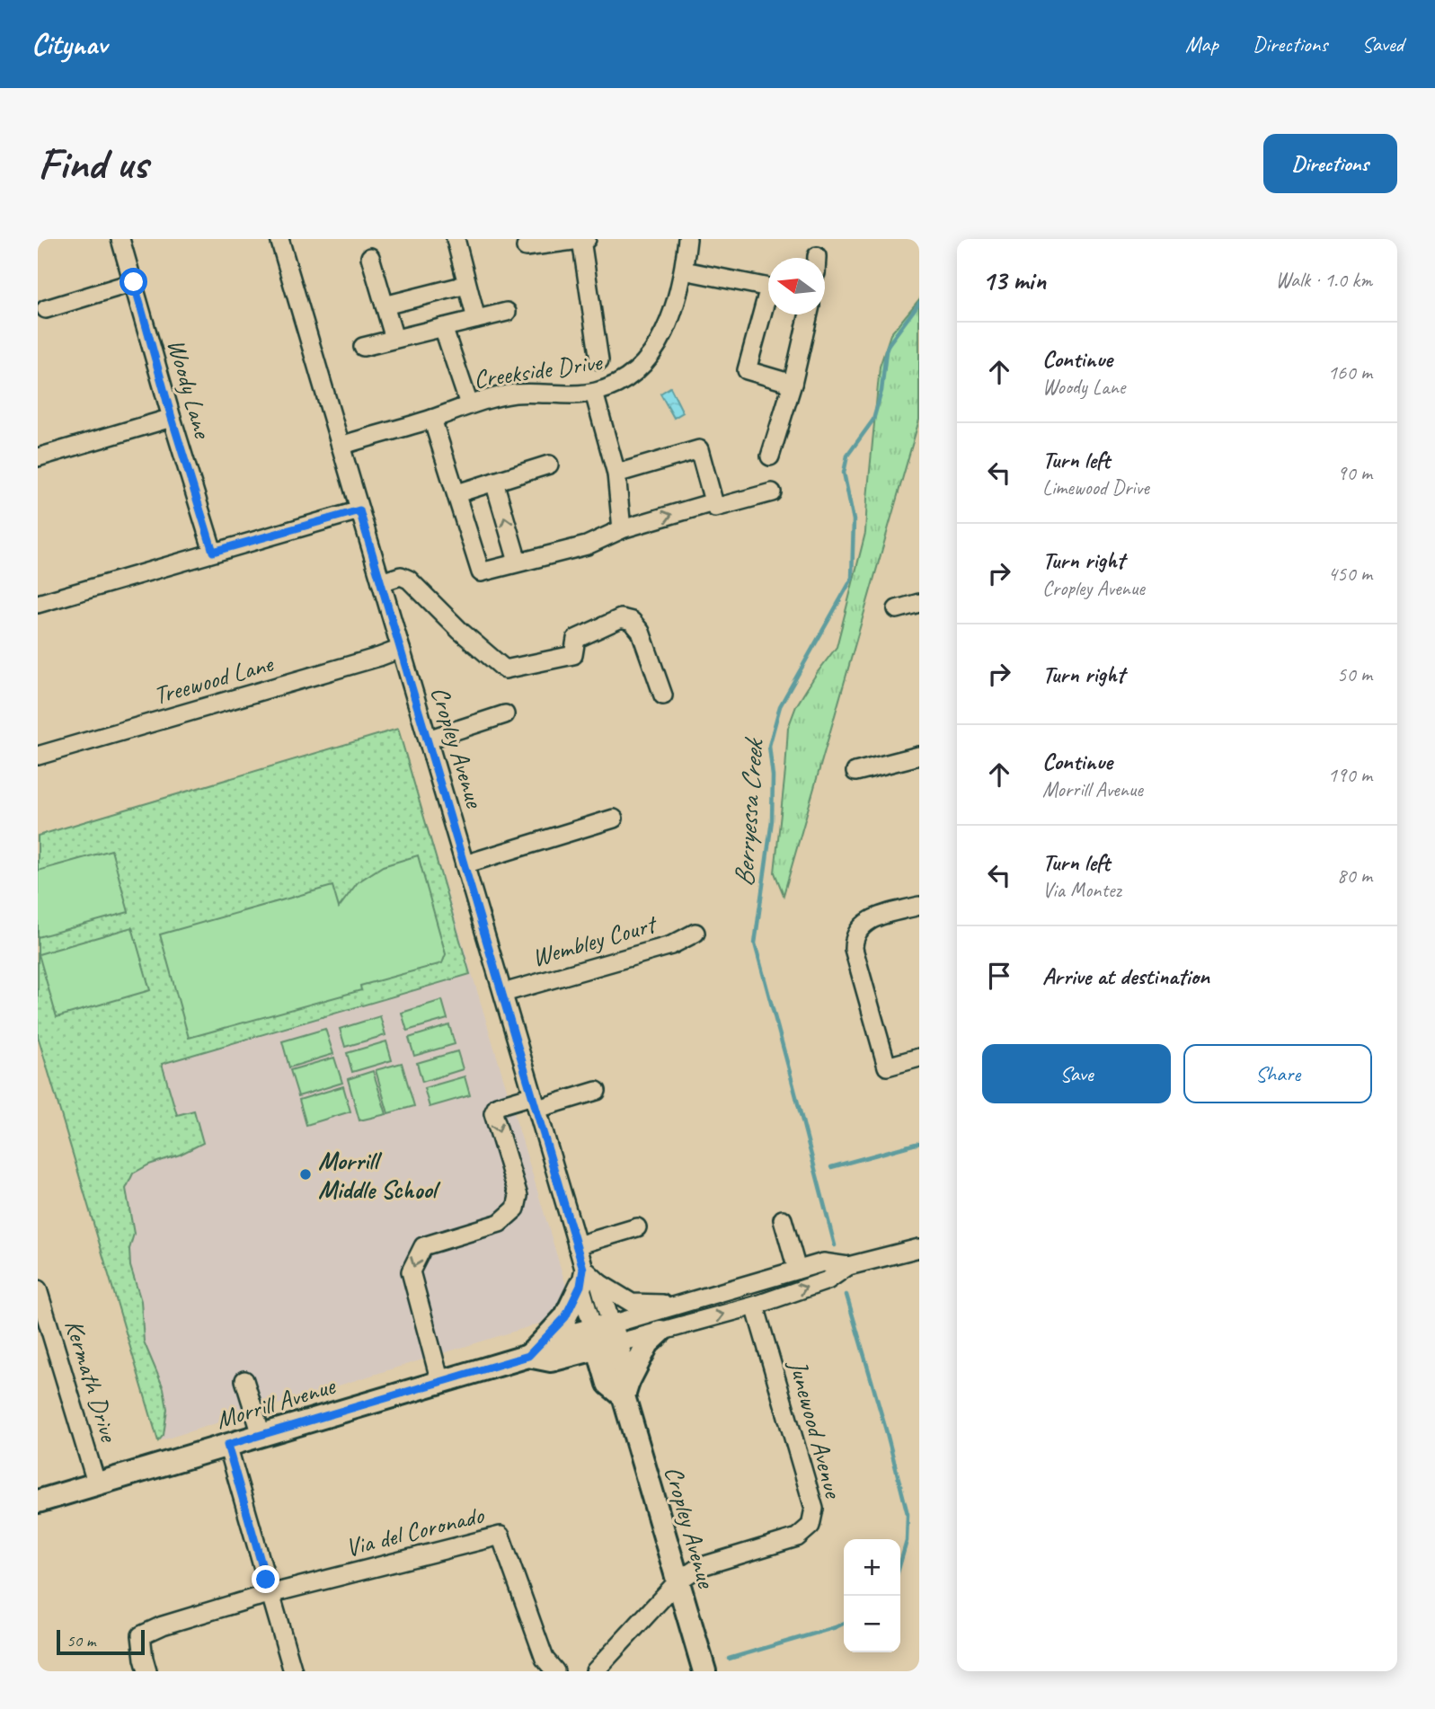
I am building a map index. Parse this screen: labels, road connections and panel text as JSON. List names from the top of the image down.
{
  "streets": {
    "main road": ["Cropley Avenue", "Morrill Avenue"],
    "street": [
      "Creekside Drive",
      "Woody Lane",
      "Treewood Lane",
      "Wembley Court",
      "Kermath Drive",
      "Junewood Avenue",
      "Via del Coronado"
    ]
  },
  "crossings": [
    ["Creekside Drive", "Cropley Avenue"],
    ["Treewood Lane", "Cropley Avenue"],
    ["Cropley Avenue", "Wembley Court"],
    ["Cropley Avenue", "Morrill Avenue"],
    ["Cropley Avenue", "Junewood Avenue"],
    ["Kermath Drive", "Morrill Avenue"],
    ["Morrill Avenue", "Junewood Avenue"]
  ],
  "water": ["Berryessa Creek"],
  "places": ["Morrill Middle School"],
  "scale_bar": "50 m",
  "north": "left",
  "page": {
    "header": "Citynav",
    "nav": ["Map", "Directions", "Saved"],
    "buttons": [
      "Directions",
      ["Save", "Share"]
    ],
    "title": "Find us",
    "heading": ["13 min", "Walk · 1.0 km"],
    "list": [
      ["Continue", "Woody Lane", "160 m"],
      ["Turn left", "Limewood Drive", "90 m"],
      ["Turn right", "Cropley Avenue", "450 m"],
      ["Turn right", "50 m"],
      ["Continue", "Morrill Avenue", "190 m"],
      ["Turn left", "Via Montez", "80 m"],
      "Arrive at destination"
    ],
    "map_buttons": ["+", "−"],
    "scale": "50 m"
  }
}
